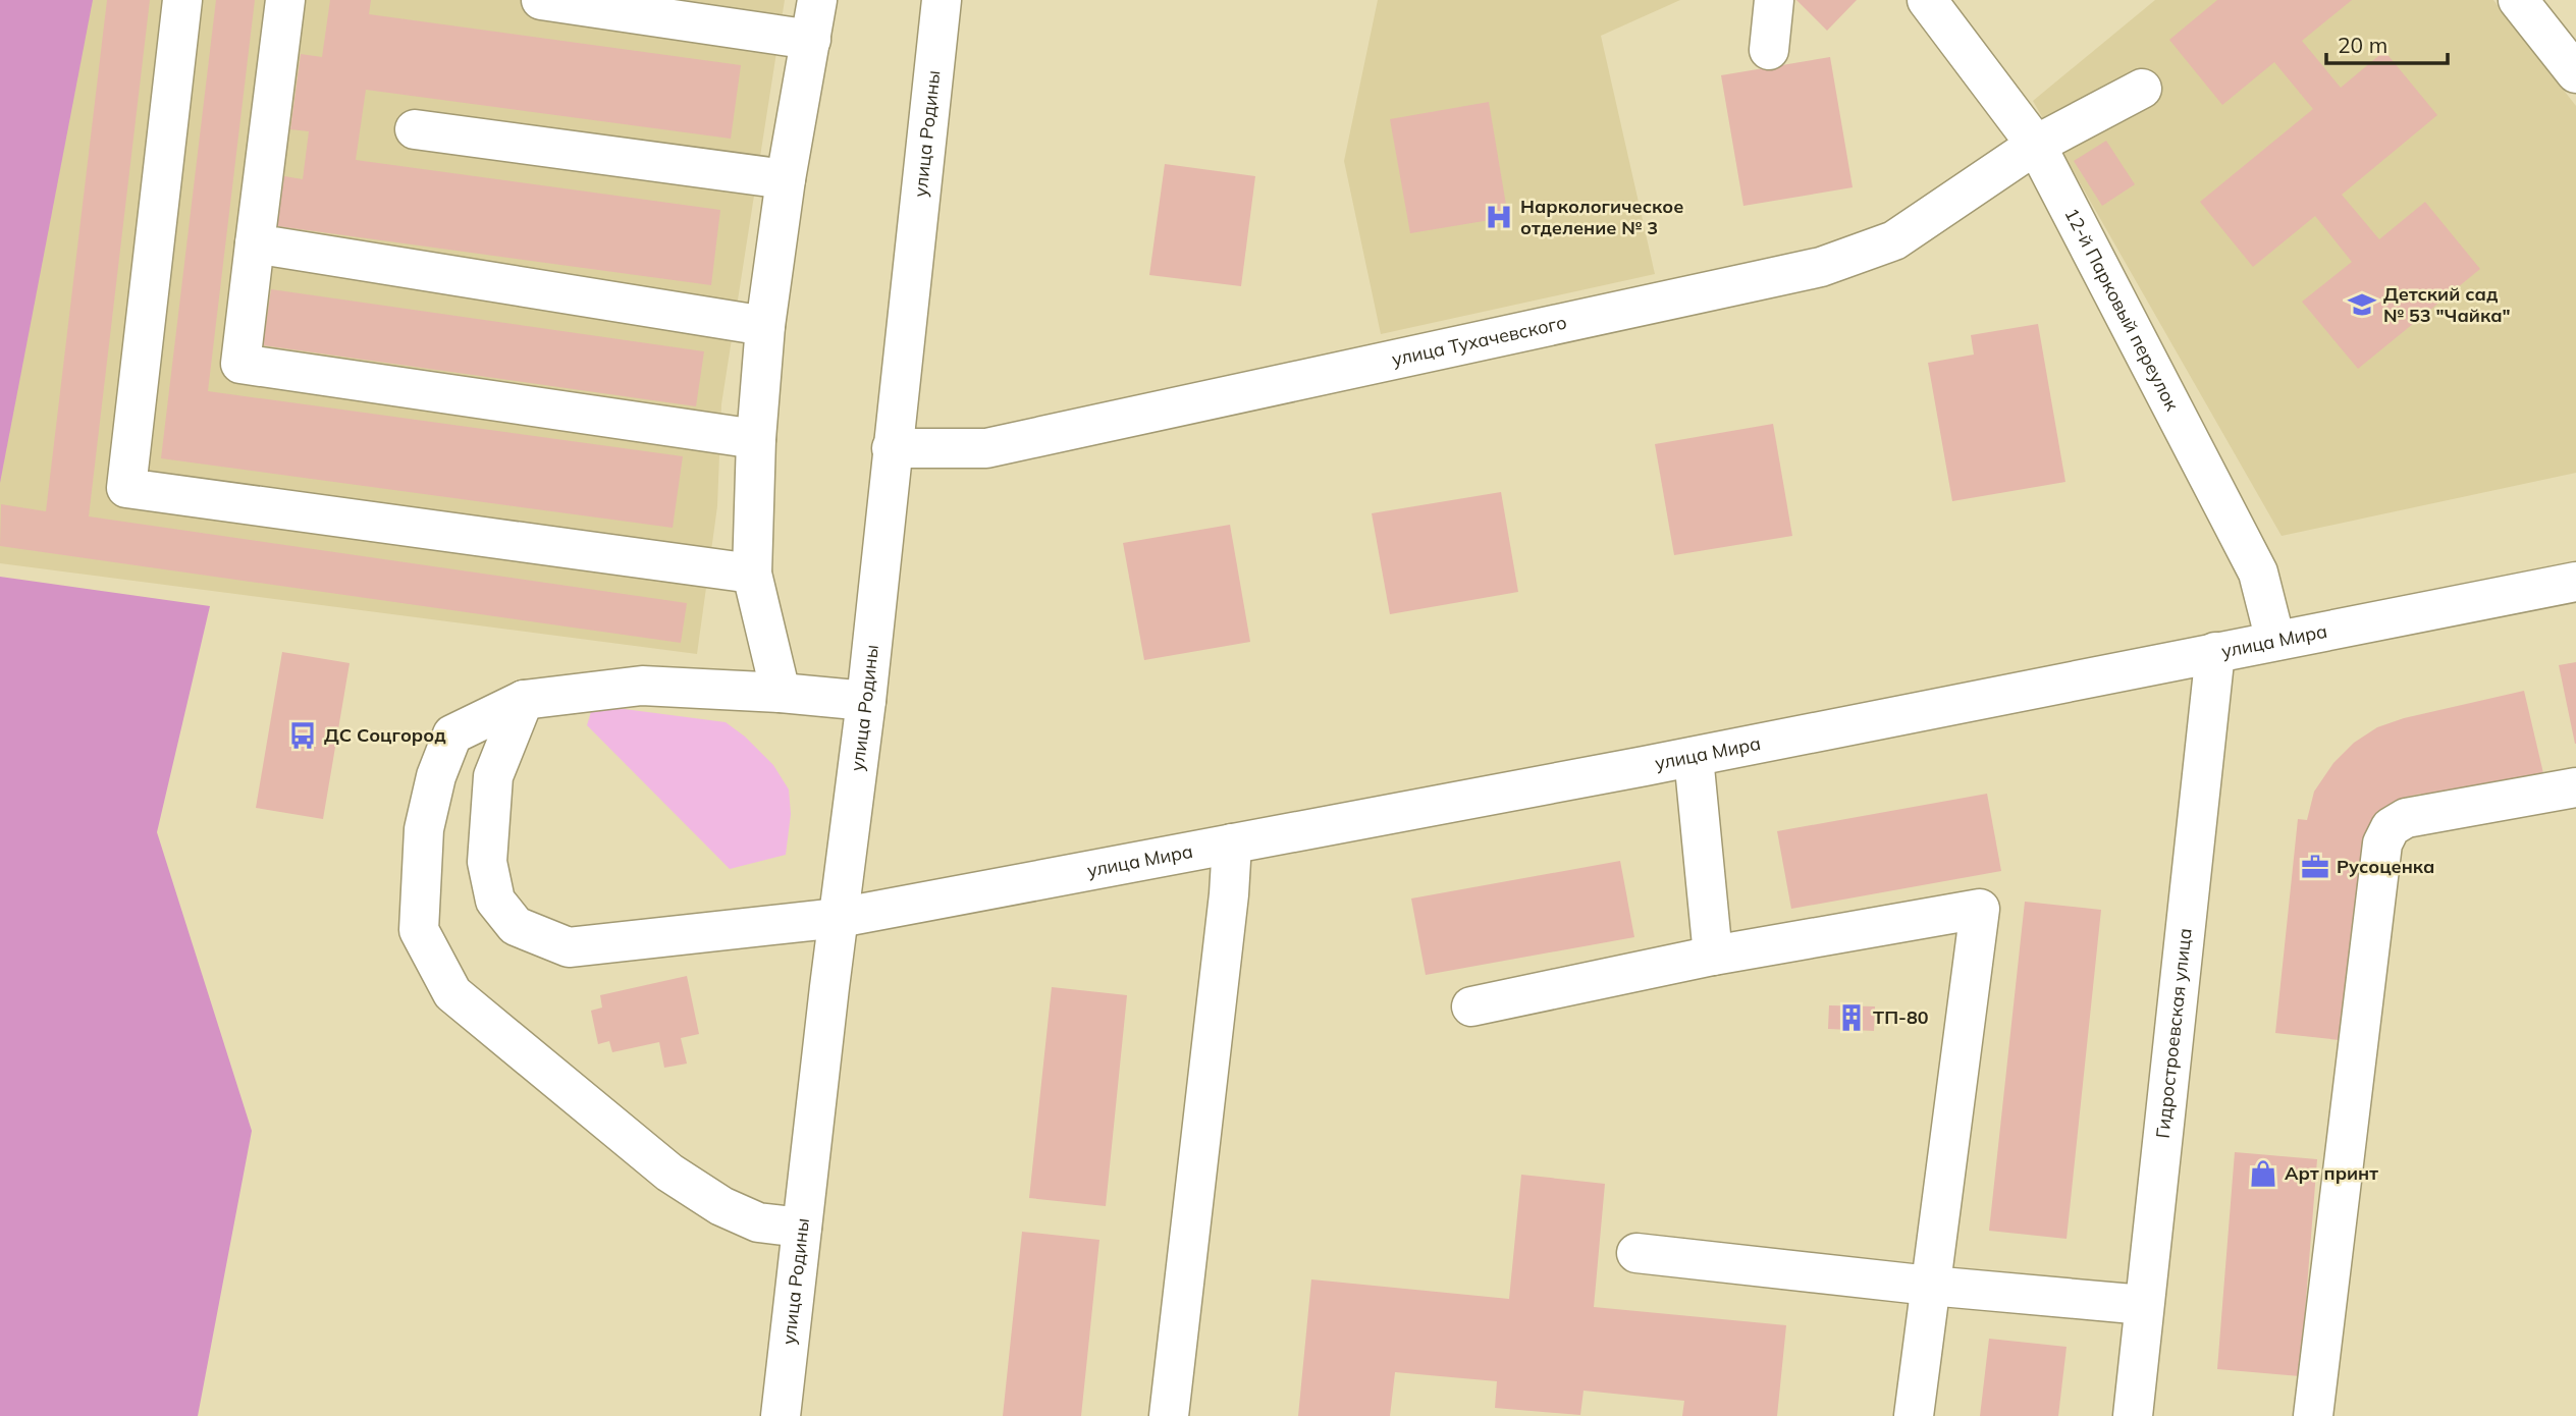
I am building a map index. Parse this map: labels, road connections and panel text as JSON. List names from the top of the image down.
{
  "streets": {
    "main road": [
      "улица Родины",
      "12-й Парковый переулок",
      "улица Тухачевского",
      "улица Мира",
      "Гидростроевская улица"
    ]
  },
  "crossings": [
    ["улица Родины", "улица Тухачевского"],
    ["улица Родины", "улица Мира"],
    ["12-й Парковый переулок", "улица Тухачевского"],
    ["12-й Парковый переулок", "улица Мира"],
    ["улица Мира", "Гидростроевская улица"]
  ],
  "places": {
    "hospital": ["Наркологическое отделение № 3"],
    "school or university": ["Детский сад № 53 \"Чайка\""],
    "bus stop": ["ДС Соцгород"],
    "office": ["Русоценка"],
    "building": ["ТП-80"],
    "shop": ["Арт принт"]
  },
  "scale_bar": "20 m"
}
